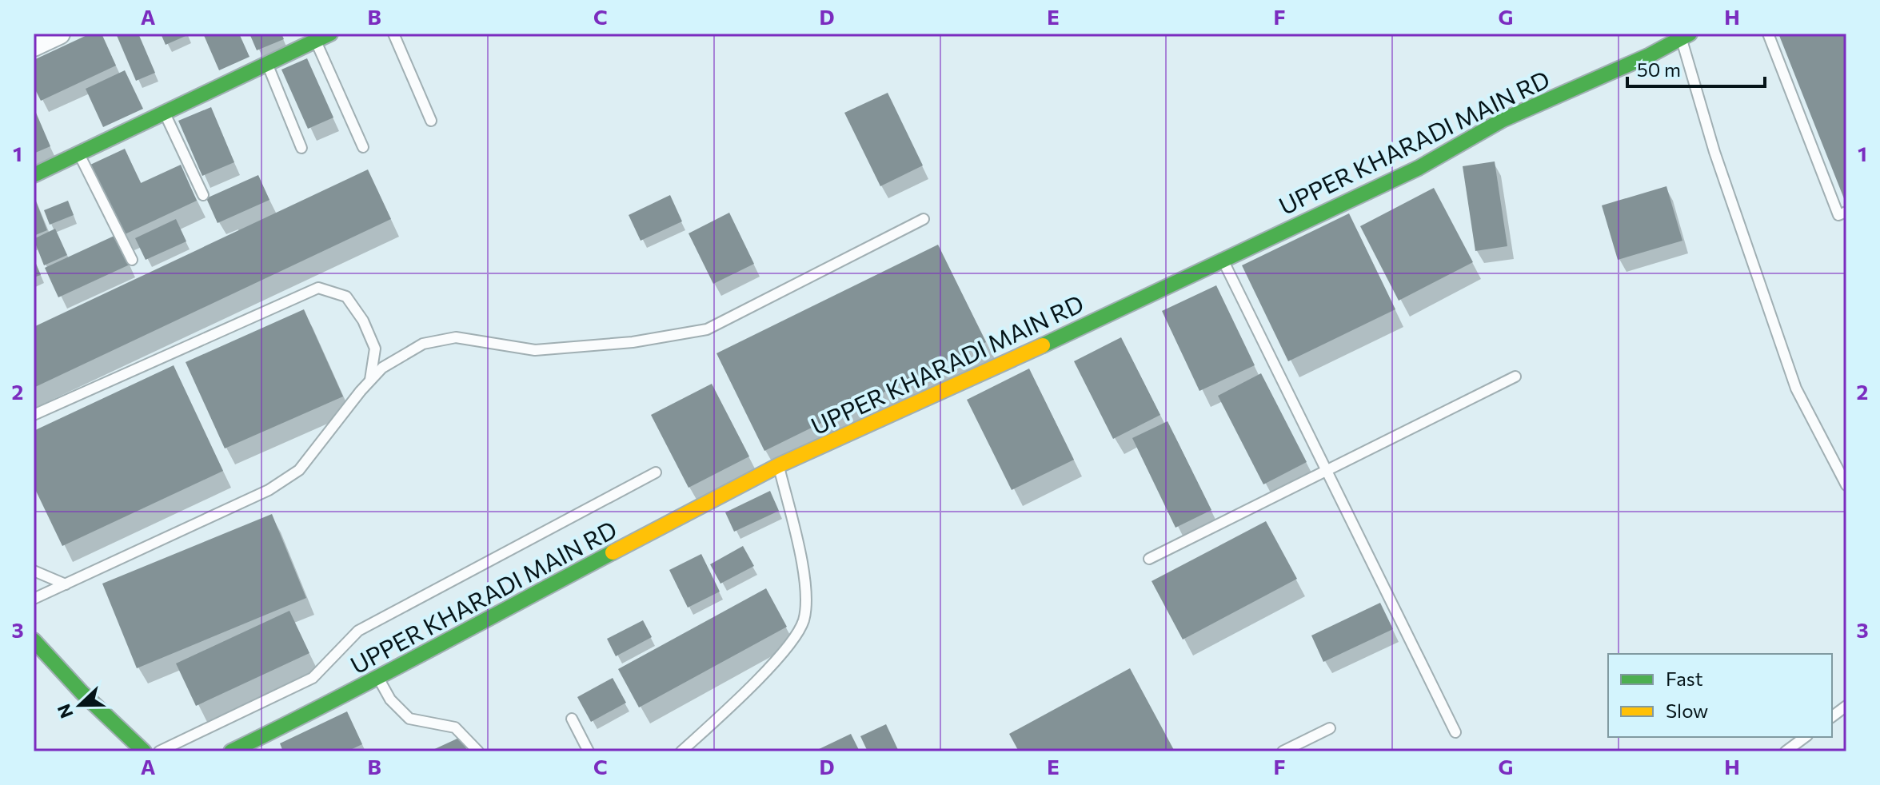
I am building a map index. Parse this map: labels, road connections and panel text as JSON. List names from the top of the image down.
{
  "streets": {
    "main road": ["UPPER KHARADI MAIN RD"]
  },
  "legend": ["Fast", "Slow"],
  "scale_bar": "50 m",
  "north": "left",
  "grid": {
    "columns": [
      "A",
      "B",
      "C",
      "D",
      "E",
      "F",
      "G",
      "H"
    ],
    "rows": ["1", "2", "3"]
  }
}
